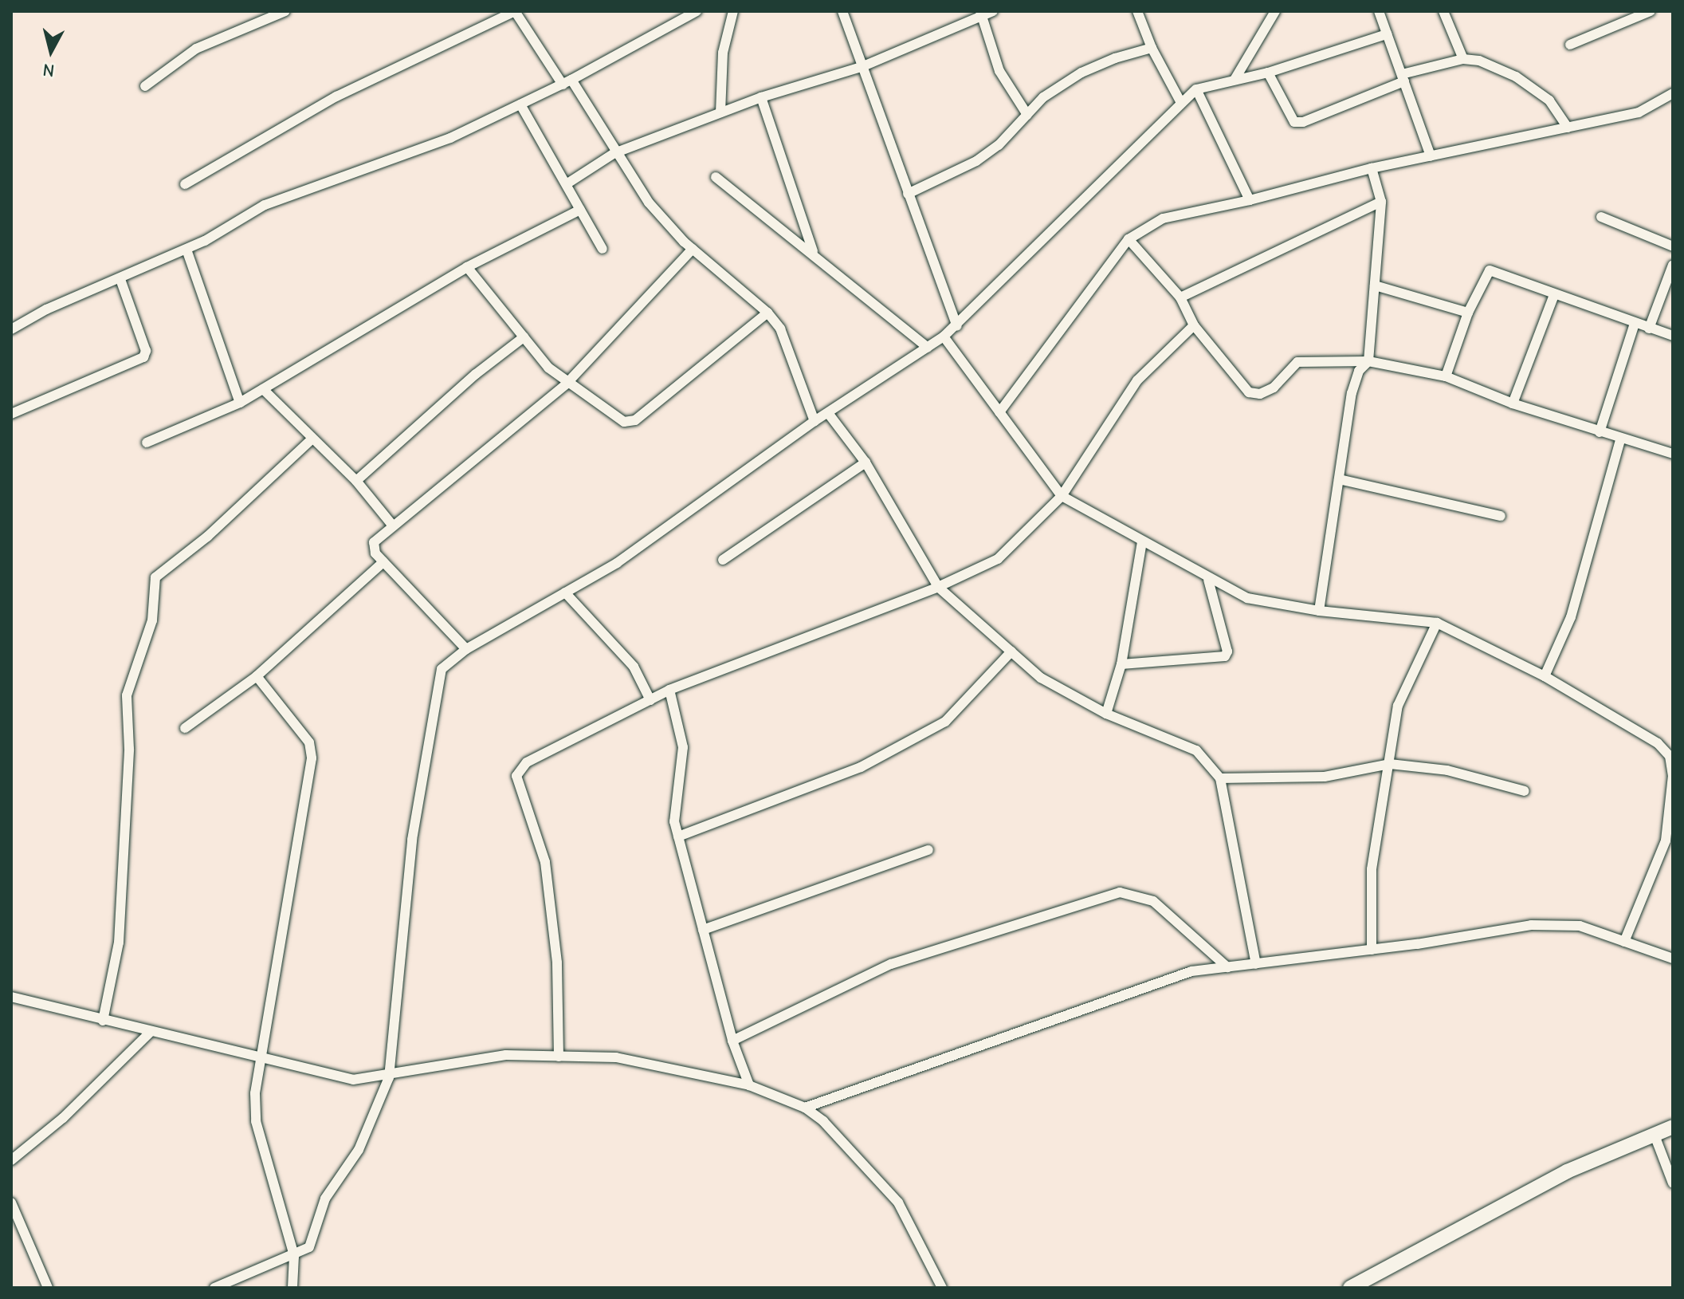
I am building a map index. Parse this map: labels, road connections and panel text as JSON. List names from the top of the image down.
{
  "north": "bottom"
}
